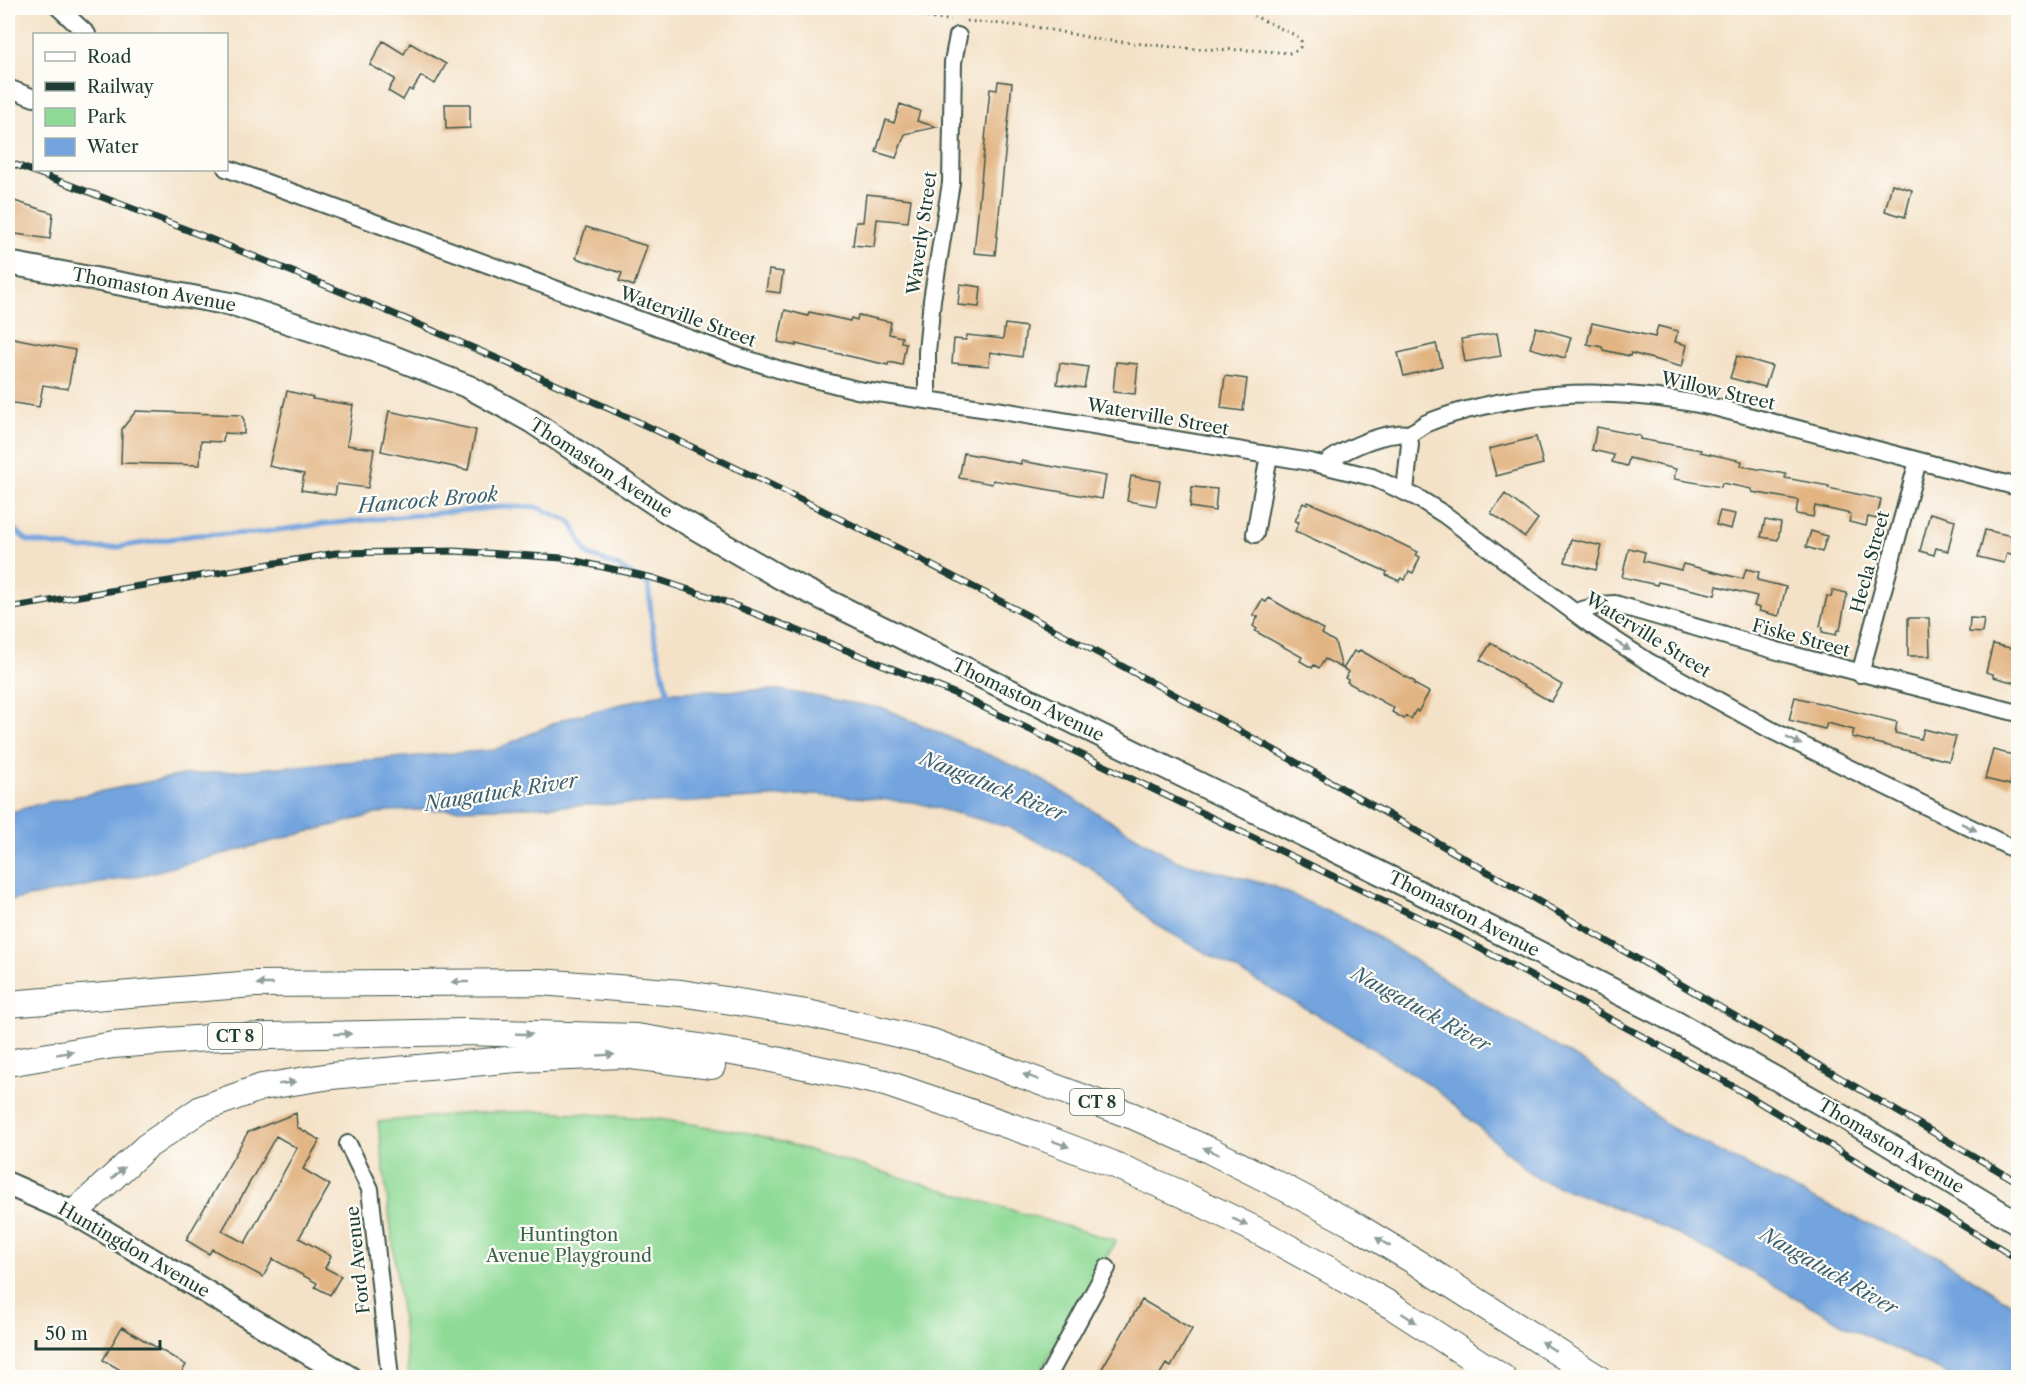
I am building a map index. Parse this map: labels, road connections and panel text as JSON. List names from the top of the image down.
{
  "streets": {
    "highway": ["CT 8"],
    "main road": ["Thomaston Avenue", "Huntingdon Avenue"],
    "street": [
      "Waverly Street",
      "Waterville Street",
      "Willow Street",
      "Hecla Street",
      "Fiske Street",
      "Ford Avenue"
    ]
  },
  "crossings": [
    ["Waverly Street", "Waterville Street"],
    ["Waterville Street", "Willow Street"],
    ["Waterville Street", "Fiske Street"],
    ["Willow Street", "Hecla Street"],
    ["Hecla Street", "Fiske Street"]
  ],
  "water": ["Hancock Brook", "Naugatuck River"],
  "parks": ["Huntington Avenue Playground"],
  "legend": [
    "Road",
    "Railway",
    "Park",
    "Water"
  ],
  "scale_bar": "50 m"
}
